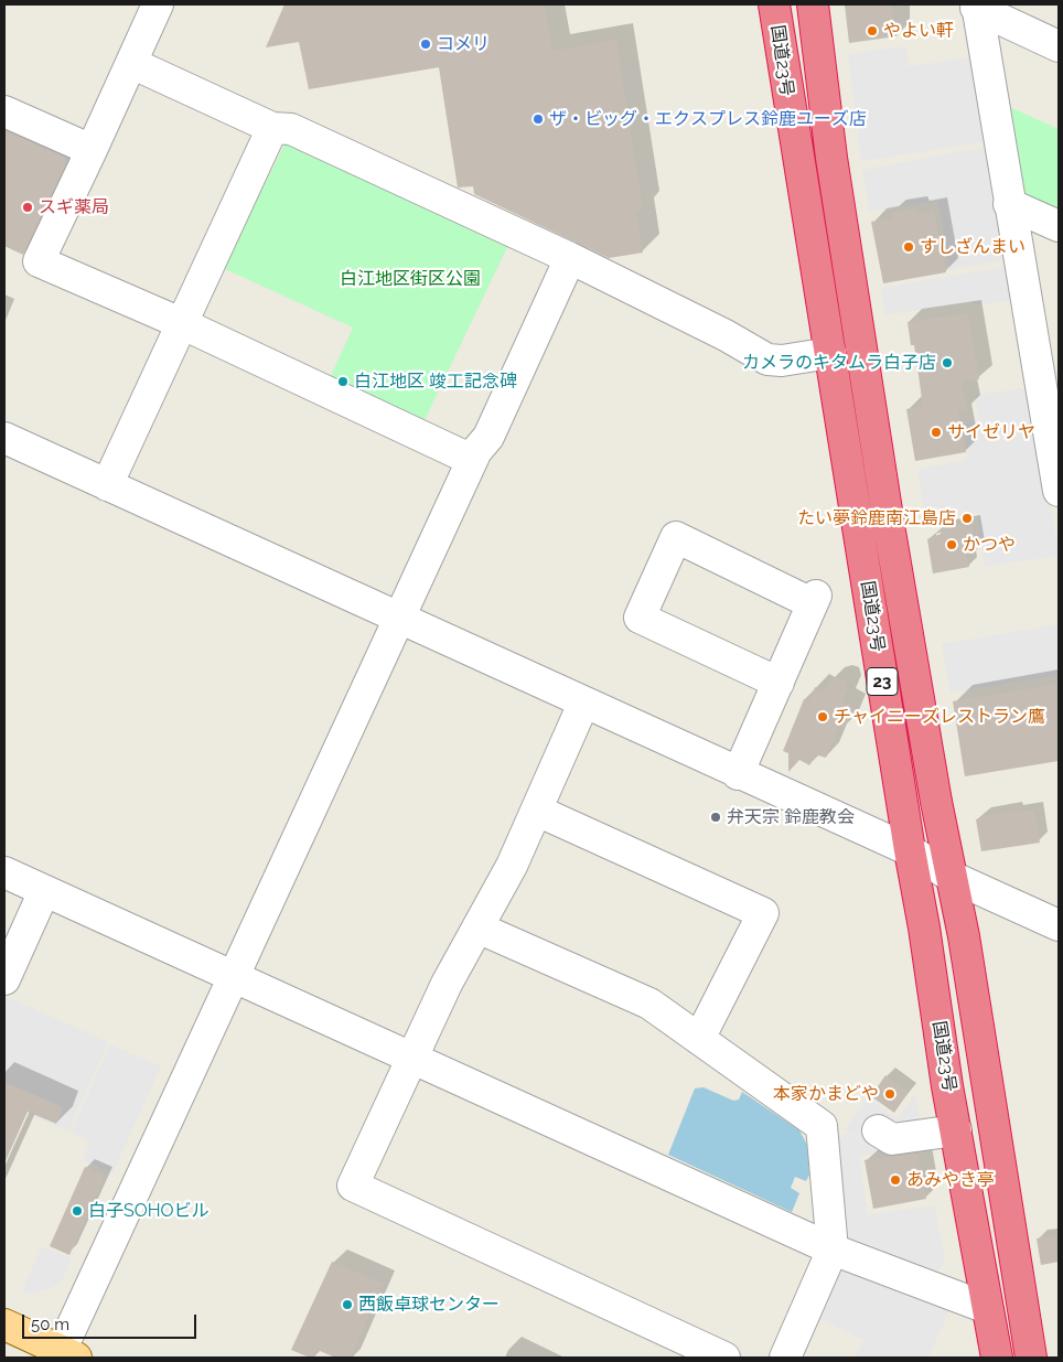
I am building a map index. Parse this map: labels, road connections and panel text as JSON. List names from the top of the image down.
{
  "streets": {
    "highway": ["国道23号", "23"]
  },
  "parks": ["白江地区街区公園"],
  "places": [
    "やよい軒",
    "コメリ",
    "ザ・ビッグ・エクスプレス鈴鹿ユーズ店",
    "スギ薬局",
    "すしざんまい",
    "カメラのキタムラ白子店",
    "白江地区 竣工記念碑",
    "サイゼリヤ",
    "たい夢鈴鹿南江島店",
    "かつや",
    "チャイニーズレストラン鷹",
    "弁天宗 鈴鹿教会",
    "本家かまどや",
    "あみやき亭",
    "白子SOHOビル",
    "西飯卓球センター"
  ],
  "scale_bar": "50 m"
}
